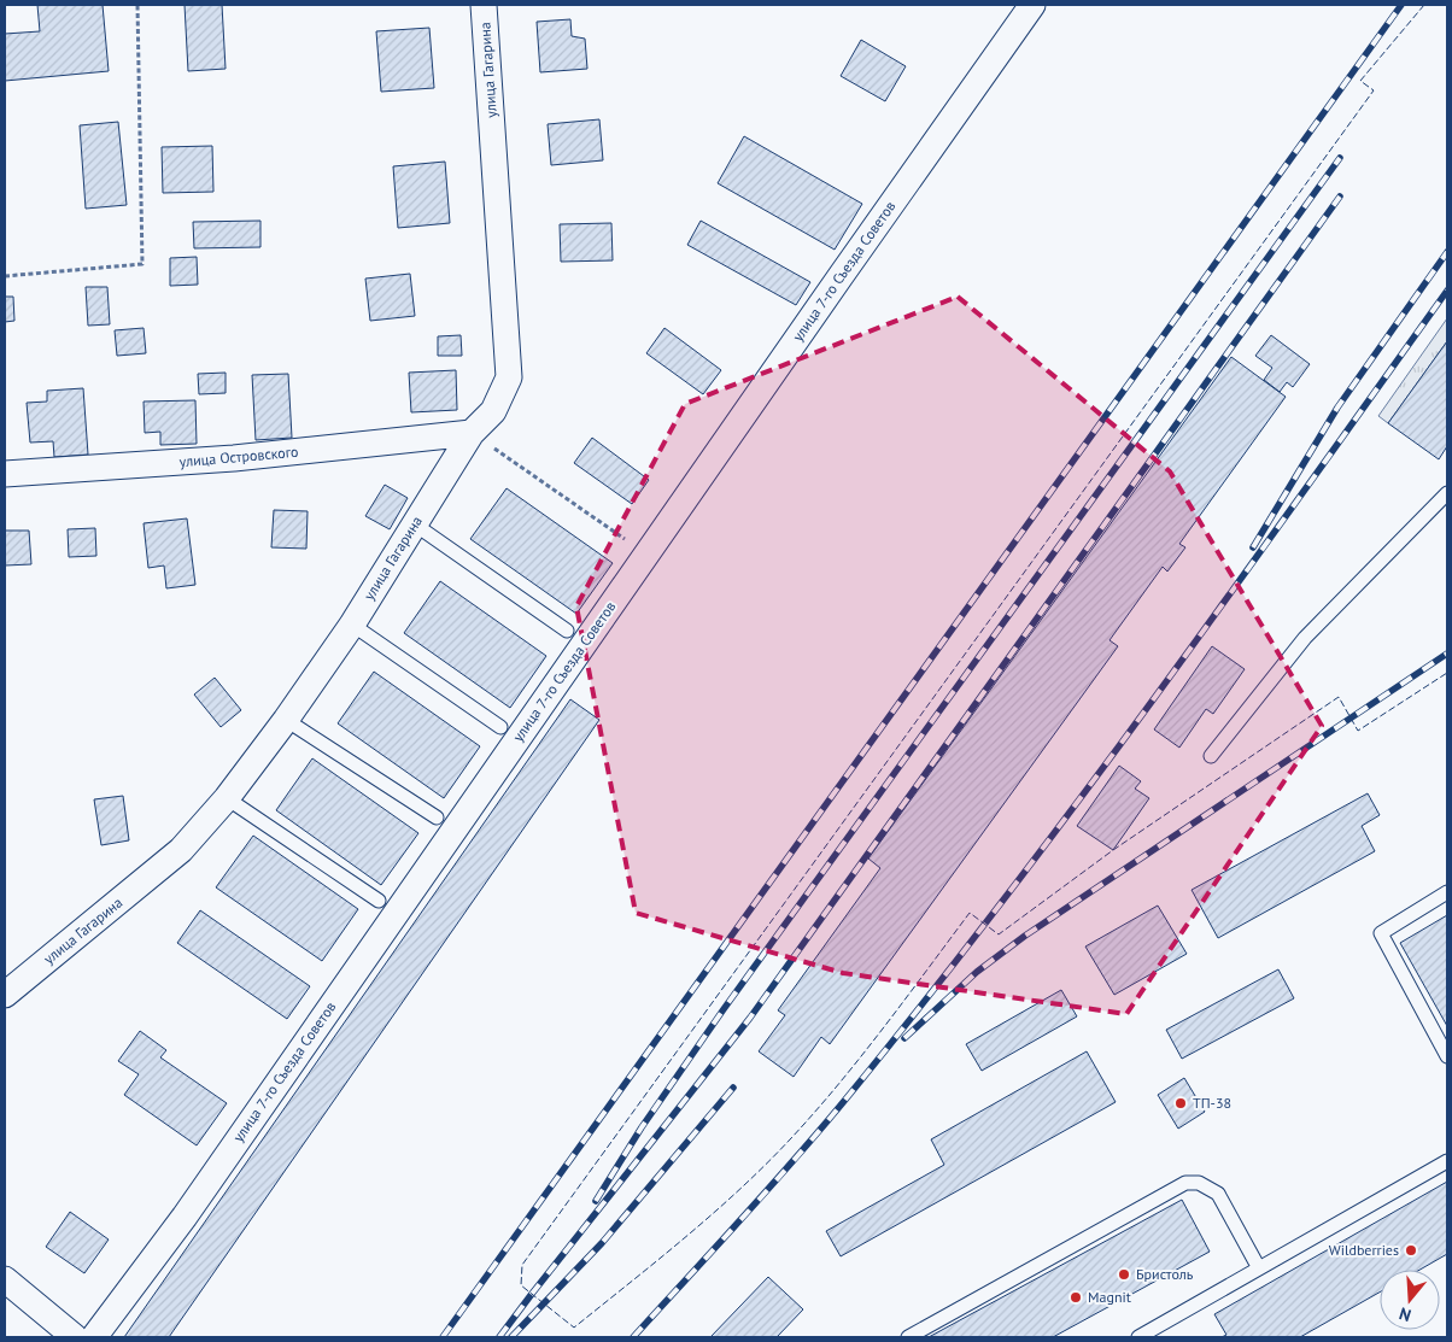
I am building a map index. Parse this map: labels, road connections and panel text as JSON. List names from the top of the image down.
{
  "streets": {
    "street": ["улица Гагарина", "улица 7-го Съезда Советов", "улица Островского"]
  },
  "crossings": [
    ["улица Гагарина", "улица Островского"]
  ],
  "places": [
    "ТП-38",
    "Wildberries",
    "Бристоль",
    "Magnit"
  ],
  "north": "bottom"
}
